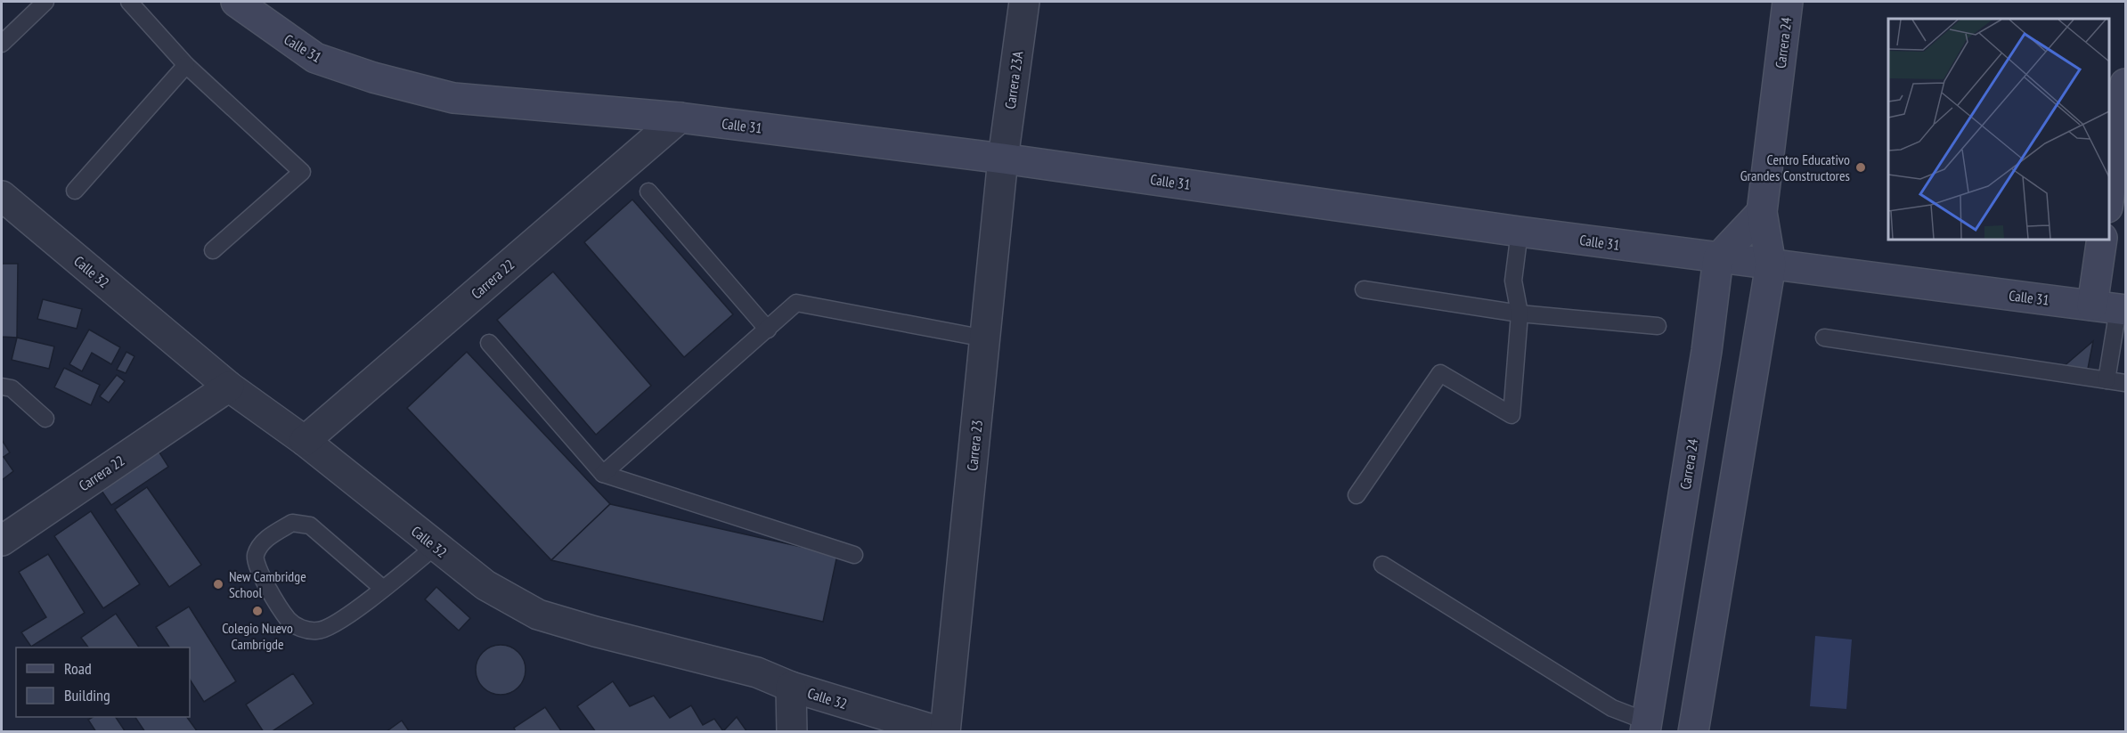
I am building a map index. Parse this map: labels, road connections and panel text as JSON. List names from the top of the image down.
{
  "streets": {
    "street": [
      "Carrera 24",
      "Calle 31",
      "Carrera 23A",
      "Calle 32",
      "Carrera 22",
      "Carrera 23"
    ]
  },
  "crossings": [
    ["Carrera 24", "Calle 31"],
    ["Calle 31", "Carrera 23A"],
    ["Calle 31", "Carrera 22"],
    ["Calle 31", "Carrera 23"],
    ["Carrera 23A", "Carrera 23"],
    ["Calle 32", "Carrera 22"]
  ],
  "places": ["Centro Educativo Grandes Constructores", "New Cambridge School", "Colegio Nuevo Cambrigde"],
  "legend": ["Road", "Building"]
}
